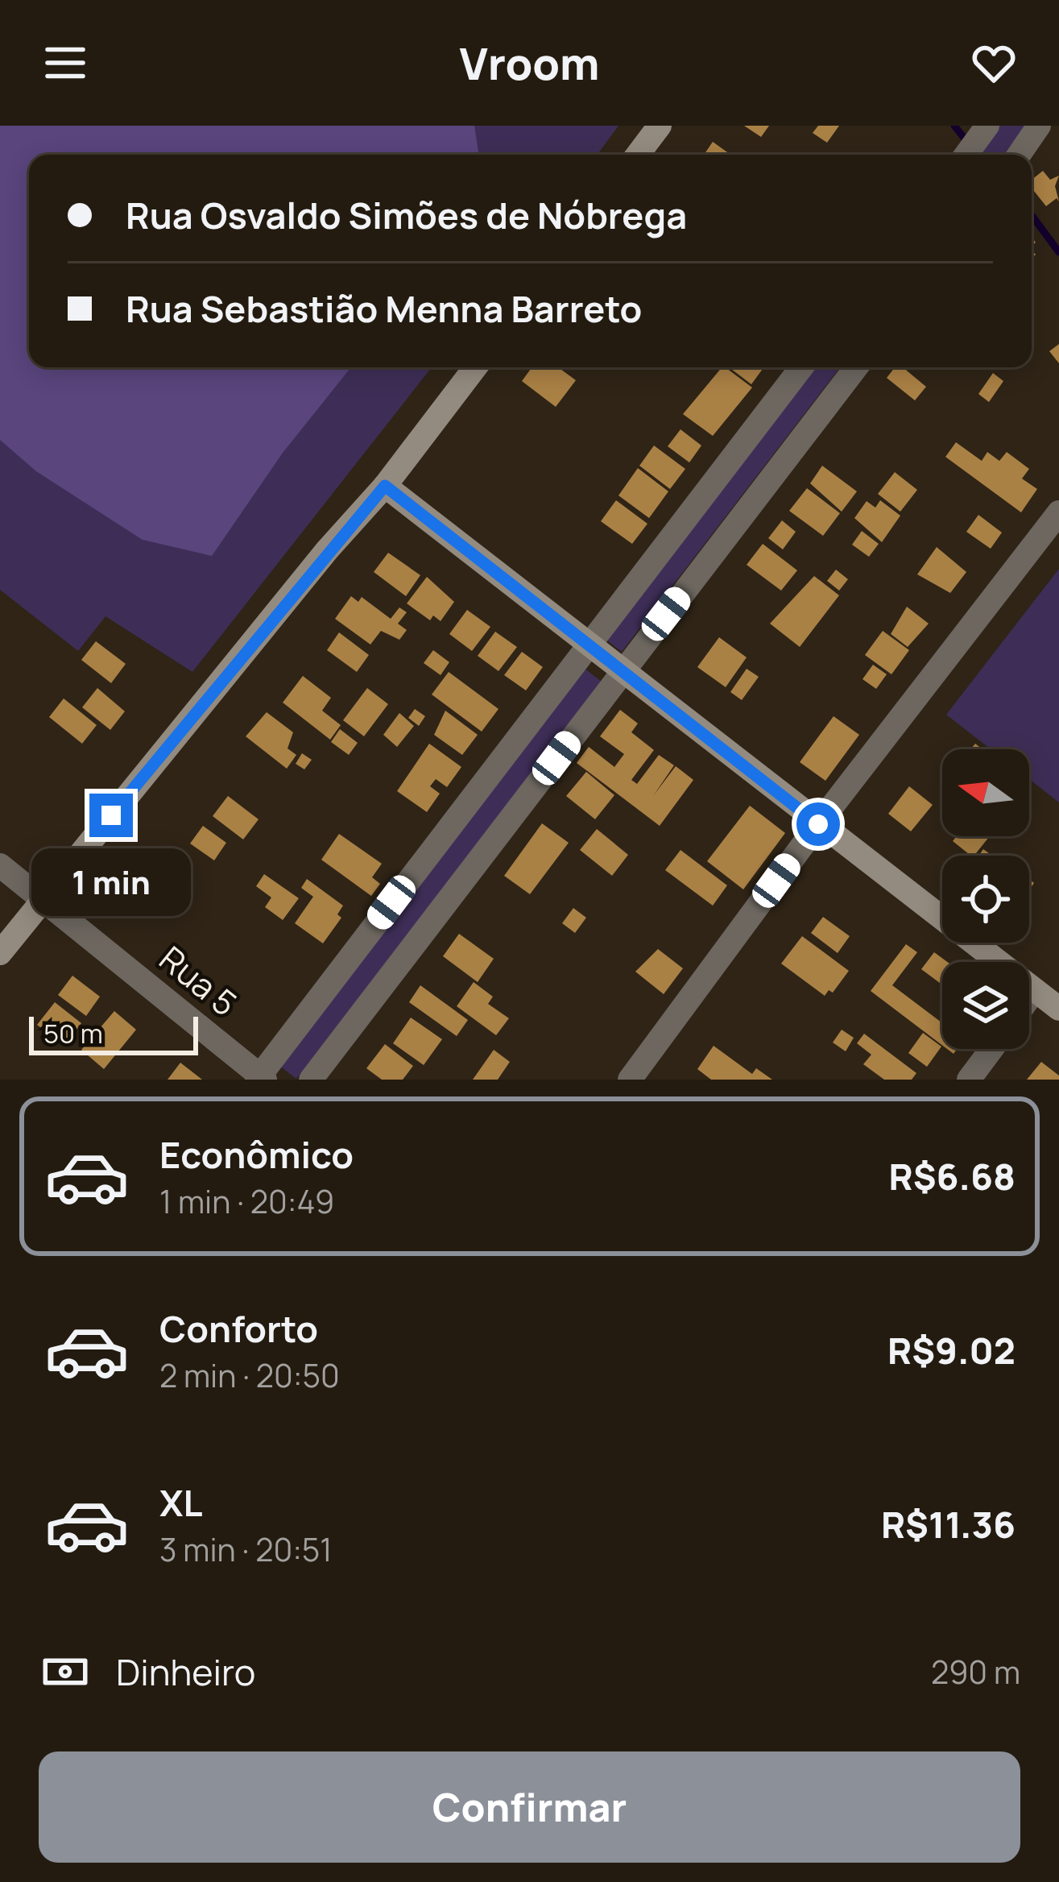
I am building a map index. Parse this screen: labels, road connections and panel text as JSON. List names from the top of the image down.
{
  "streets": {
    "street": ["Rua 5"]
  },
  "scale_bar": "50 m",
  "north": "left",
  "page": {
    "header": "Vroom",
    "banner": ["Rua Osvaldo Simões de Nóbrega", "Rua Sebastião Menna Barreto"],
    "bubble": "1 min",
    "scale": "50 m",
    "list": [
      {
        "name": "Econômico",
        "note": "1 min · 20:49",
        "value": "R$6.68"
      },
      {
        "name": "Conforto",
        "note": "2 min · 20:50",
        "value": "R$9.02"
      },
      {
        "name": "XL",
        "note": "3 min · 20:51",
        "value": "R$11.36"
      }
    ],
    "pay": ["Dinheiro", "290 m"],
    "buttons": "Confirmar"
  }
}
